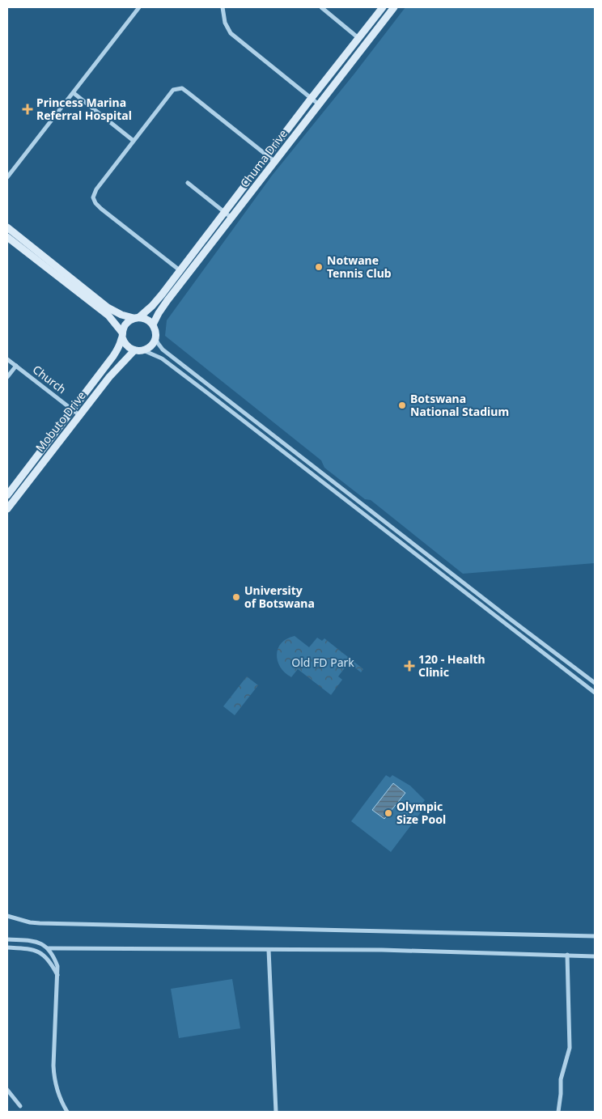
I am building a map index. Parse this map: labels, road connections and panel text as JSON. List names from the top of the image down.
{
  "streets": {
    "main road": ["Chuma Drive", "Mobuto Drive"],
    "street": ["Church"]
  },
  "crossings": [
    ["Chuma Drive", "Mobuto Drive"],
    ["Church", "Mobuto Drive"]
  ],
  "parks": ["Old FD Park"],
  "places": {
    "health": ["Princess Marina Referral Hospital", "120 - Health Clinic"],
    "other": [
      "Notwane Tennis Club",
      "Botswana National Stadium",
      "University of Botswana",
      "Olympic Size Pool"
    ]
  }
}
